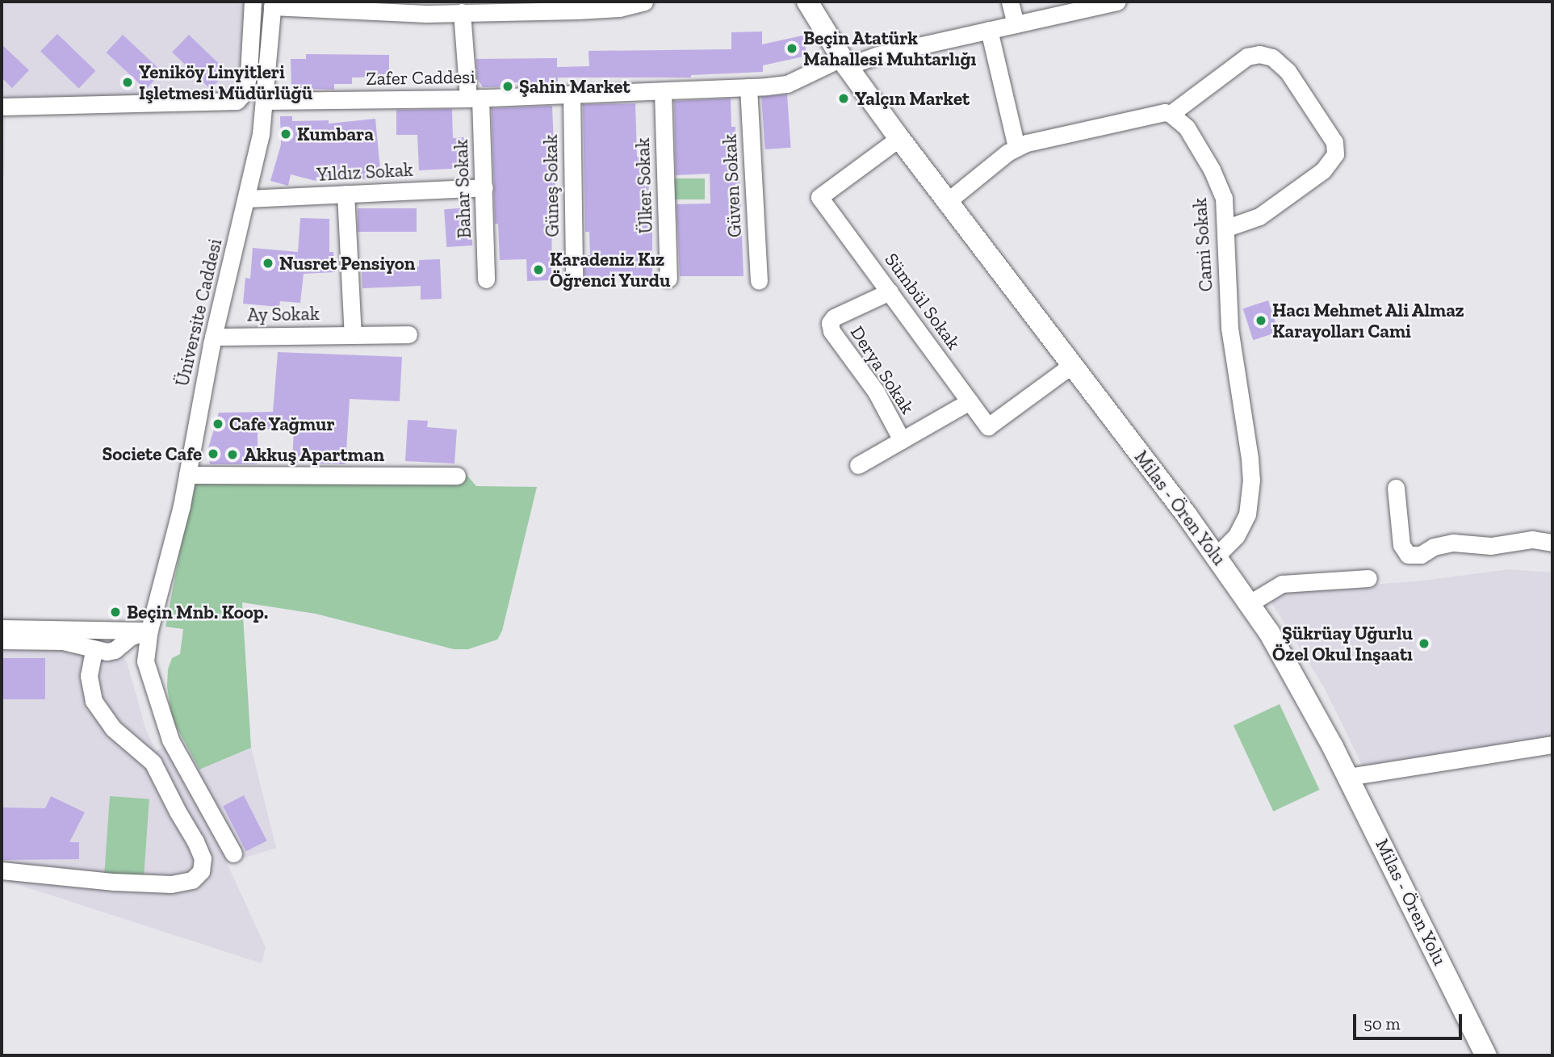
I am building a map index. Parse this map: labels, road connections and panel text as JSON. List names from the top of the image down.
{
  "streets": {
    "main road": ["Milas - Ören Yolu"],
    "street": [
      "Zafer Caddesi",
      "Yıldız Sokak",
      "Güneş Sokak",
      "Ülker Sokak",
      "Güven Sokak",
      "Bahar Sokak",
      "Cami Sokak",
      "Sümbül Sokak",
      "Üniversite Caddesi",
      "Ay Sokak",
      "Derya Sokak"
    ]
  },
  "crossings": [
    ["Zafer Caddesi", "Güneş Sokak"],
    ["Zafer Caddesi", "Ülker Sokak"],
    ["Zafer Caddesi", "Güven Sokak"],
    ["Zafer Caddesi", "Bahar Sokak"],
    ["Zafer Caddesi", "Üniversite Caddesi"],
    ["Zafer Caddesi", "Milas - Ören Yolu"],
    ["Yıldız Sokak", "Bahar Sokak"],
    ["Yıldız Sokak", "Üniversite Caddesi"],
    ["Cami Sokak", "Milas - Ören Yolu"],
    ["Sümbül Sokak", "Derya Sokak"],
    ["Sümbül Sokak", "Milas - Ören Yolu"],
    ["Üniversite Caddesi", "Ay Sokak"]
  ],
  "places": [
    "Beçin Atatürk Mahallesi Muhtarlığı",
    "Yeniköy Linyitleri Işletmesi Müdürlüğü",
    "Şahin Market",
    "Yalçın Market",
    "Kumbara",
    "Nusret Pensiyon",
    "Karadeniz Kız Öğrenci Yurdu",
    "Hacı Mehmet Ali Almaz Karayolları Cami",
    "Cafe Yağmur",
    "Societe Cafe",
    "Akkuş Apartman",
    "Beçin Mnb. Koop.",
    "Şükrüay Uğurlu Özel Okul Inşaatı"
  ],
  "scale_bar": "50 m"
}
